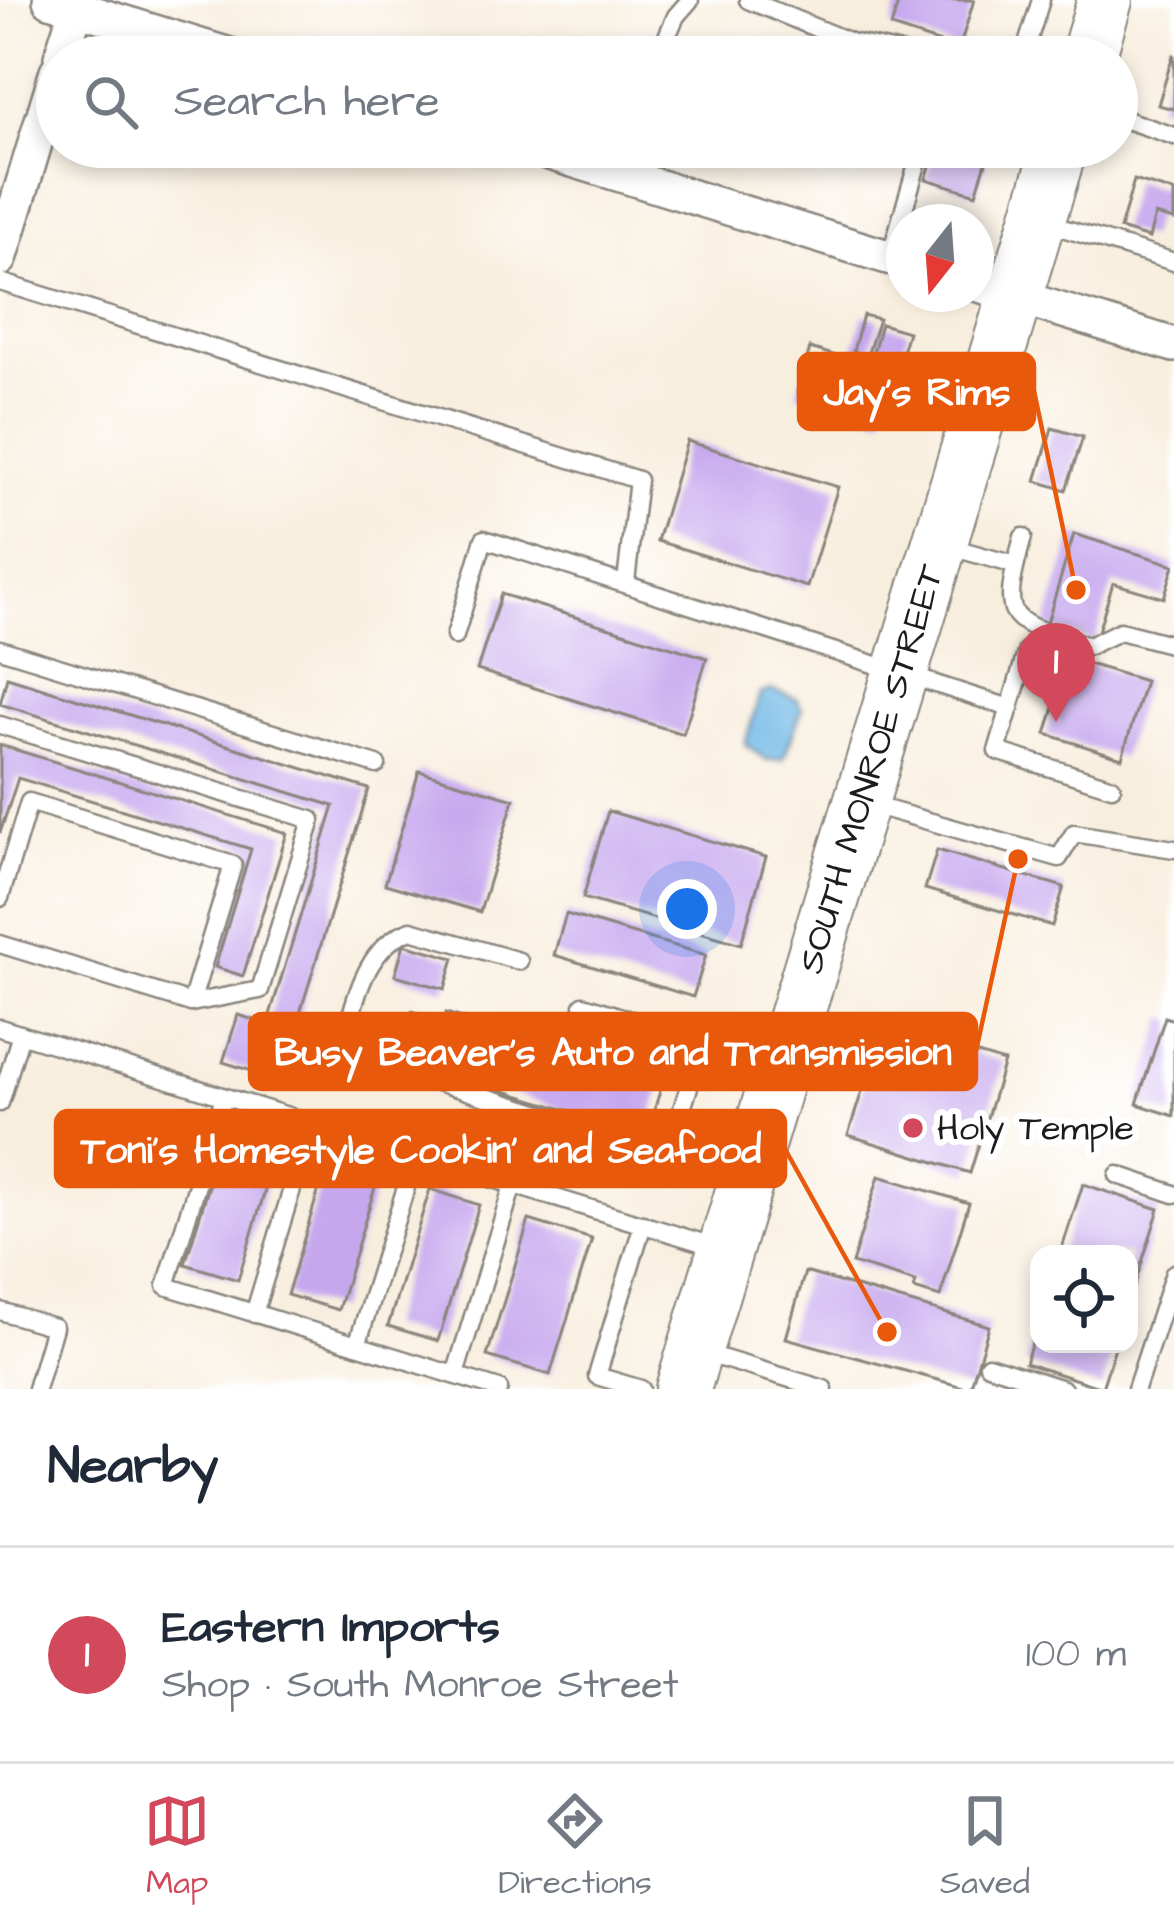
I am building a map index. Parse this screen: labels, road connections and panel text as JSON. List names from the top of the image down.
{
  "streets": {
    "main road": ["SOUTH MONROE STREET"]
  },
  "places": [
    "Jay's Rims",
    "Busy Beaver's Auto and Transmission",
    "Holy Temple",
    "Toni's Homestyle Cookin' and Seafood"
  ],
  "north": "bottom",
  "page": {
    "search": "Search here",
    "pins": "1",
    "heading": "Nearby",
    "list": [
      {
        "mark": "1",
        "name": "Eastern Imports",
        "note": "Shop · South Monroe Street",
        "value": "100 m"
      }
    ],
    "nav": ["Map", "Directions", "Saved"]
  }
}
